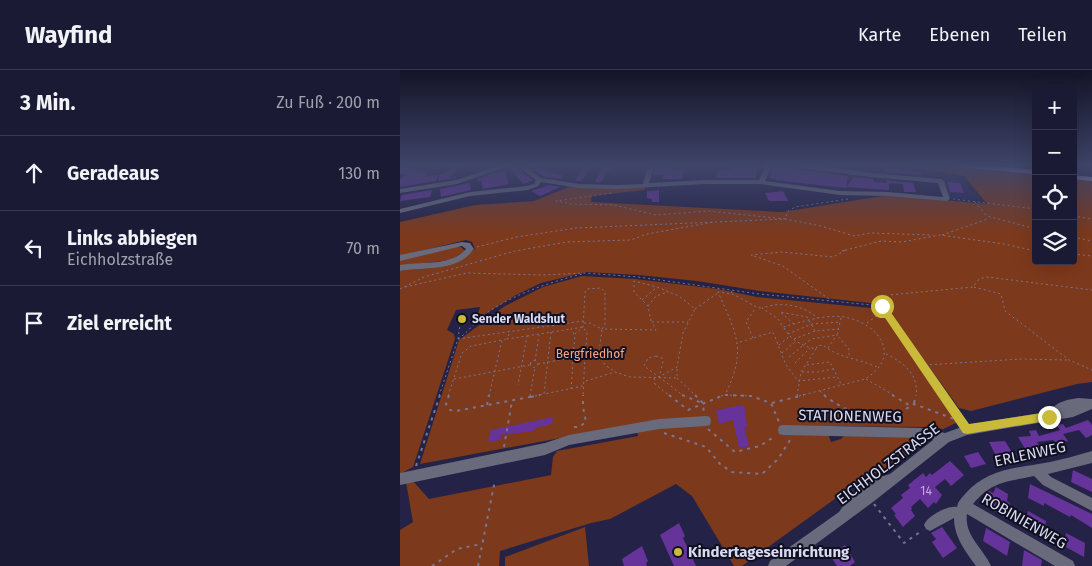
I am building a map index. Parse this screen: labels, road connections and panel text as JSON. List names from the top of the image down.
{
  "streets": {
    "street": [
      "STATIONENWEG",
      "ERLENWEG",
      "EICHHOLZSTRASSE",
      "ROBINIENWEG"
    ]
  },
  "crossings": [
    ["STATIONENWEG", "EICHHOLZSTRASSE"],
    ["ERLENWEG", "ROBINIENWEG"]
  ],
  "parks": ["Bergfriedhof"],
  "places": ["Sender Waldshut", "Kindertageseinrichtung"],
  "house_numbers": ["14"],
  "page": {
    "header": "Wayfind",
    "nav": ["Karte", "Ebenen", "Teilen"],
    "heading": ["3 Min.", "Zu Fuß · 200 m"],
    "map_buttons": ["+", "−"],
    "list": [
      ["Geradeaus", "130 m"],
      ["Links abbiegen", "Eichholzstraße", "70 m"],
      "Ziel erreicht"
    ]
  }
}
